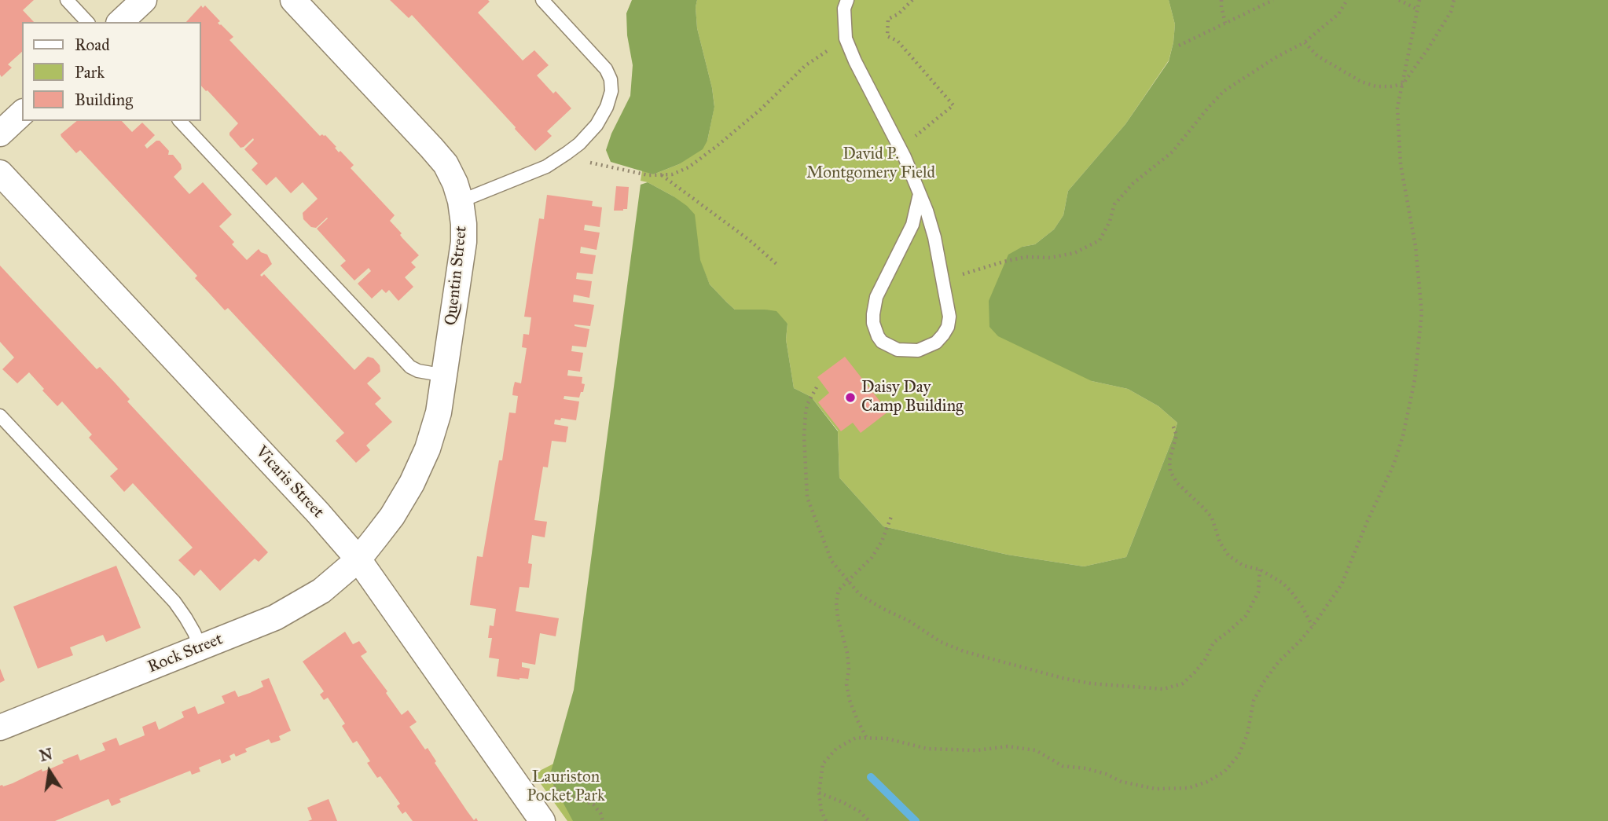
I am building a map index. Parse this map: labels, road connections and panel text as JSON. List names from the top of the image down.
{
  "streets": {
    "street": ["Quentin Street", "Vicaris Street", "Rock Street"]
  },
  "crossings": [
    ["Quentin Street", "Vicaris Street"],
    ["Quentin Street", "Rock Street"],
    ["Vicaris Street", "Rock Street"]
  ],
  "parks": ["David P. Montgomery Field", "Lauriston Pocket Park"],
  "places": ["Daisy Day Camp Building"],
  "legend": ["Road", "Park", "Building"],
  "north": "top"
}
